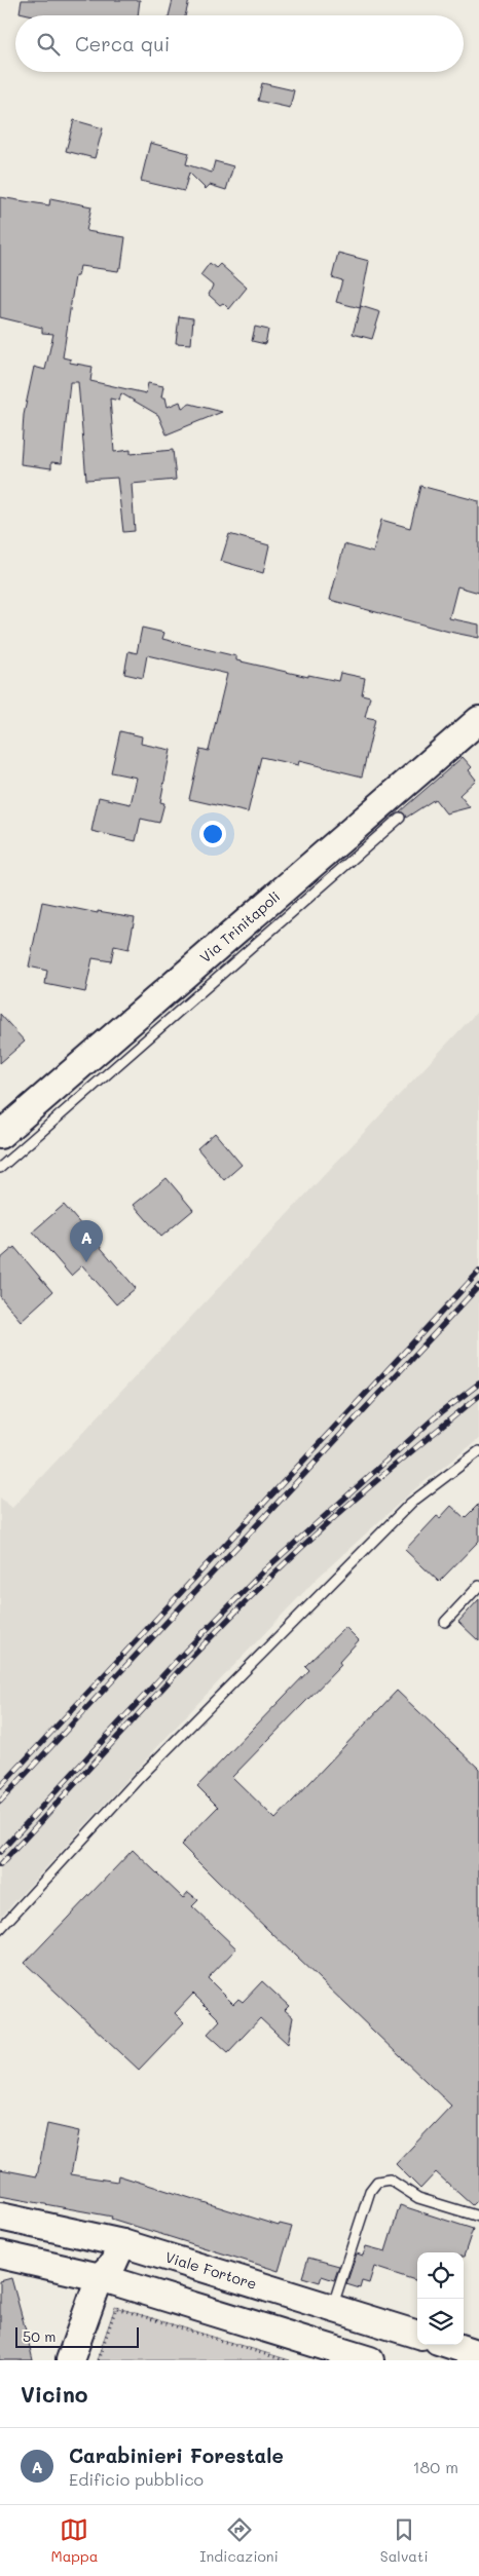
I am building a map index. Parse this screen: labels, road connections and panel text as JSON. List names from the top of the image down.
{
  "streets": {
    "main road": ["Via Trinitapoli", "Viale Fortore"]
  },
  "scale_bar": "50 m",
  "page": {
    "search": "Cerca qui",
    "pins": "A",
    "scale": "50 m",
    "heading": "Vicino",
    "list": [
      {
        "mark": "A",
        "name": "Carabinieri Forestale",
        "note": "Edificio pubblico",
        "value": "180 m"
      }
    ],
    "nav": ["Mappa", "Indicazioni", "Salvati"]
  }
}
